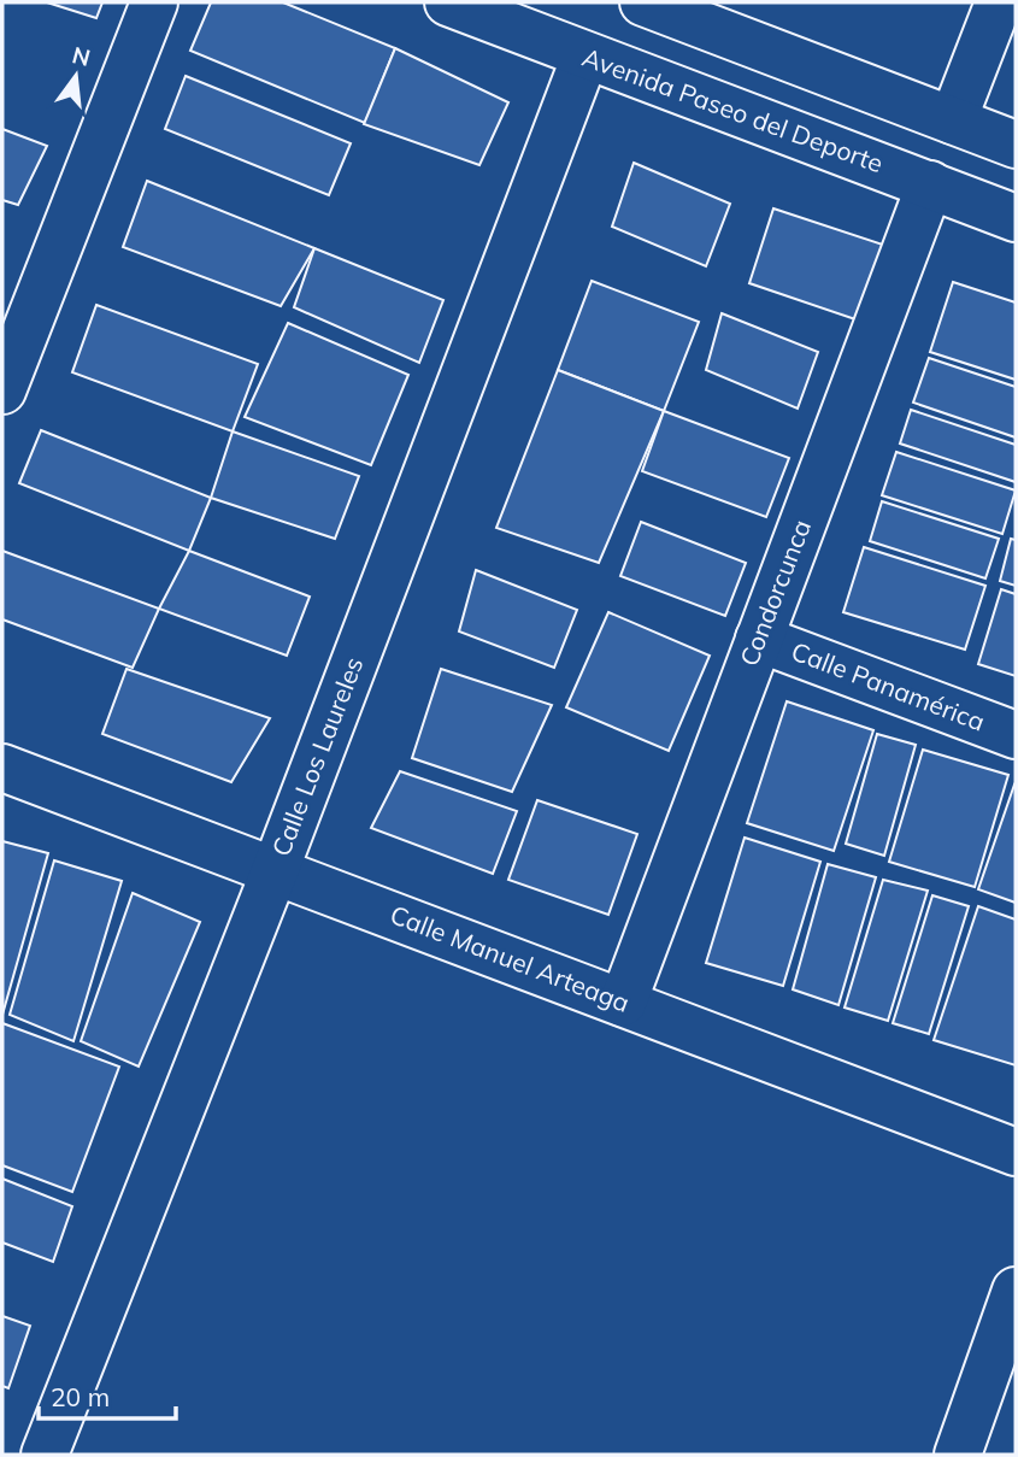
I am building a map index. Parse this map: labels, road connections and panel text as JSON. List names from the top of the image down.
{
  "streets": {
    "street": [
      "Avenida Paseo del Deporte",
      "Condorcunca",
      "Calle Panamérica",
      "Calle Los Laureles",
      "Calle Manuel Arteaga"
    ]
  },
  "crossings": [
    ["Avenida Paseo del Deporte", "Condorcunca"],
    ["Avenida Paseo del Deporte", "Calle Los Laureles"],
    ["Condorcunca", "Calle Panamérica"],
    ["Condorcunca", "Calle Manuel Arteaga"],
    ["Calle Los Laureles", "Calle Manuel Arteaga"]
  ],
  "scale_bar": "20 m",
  "north": "top"
}
